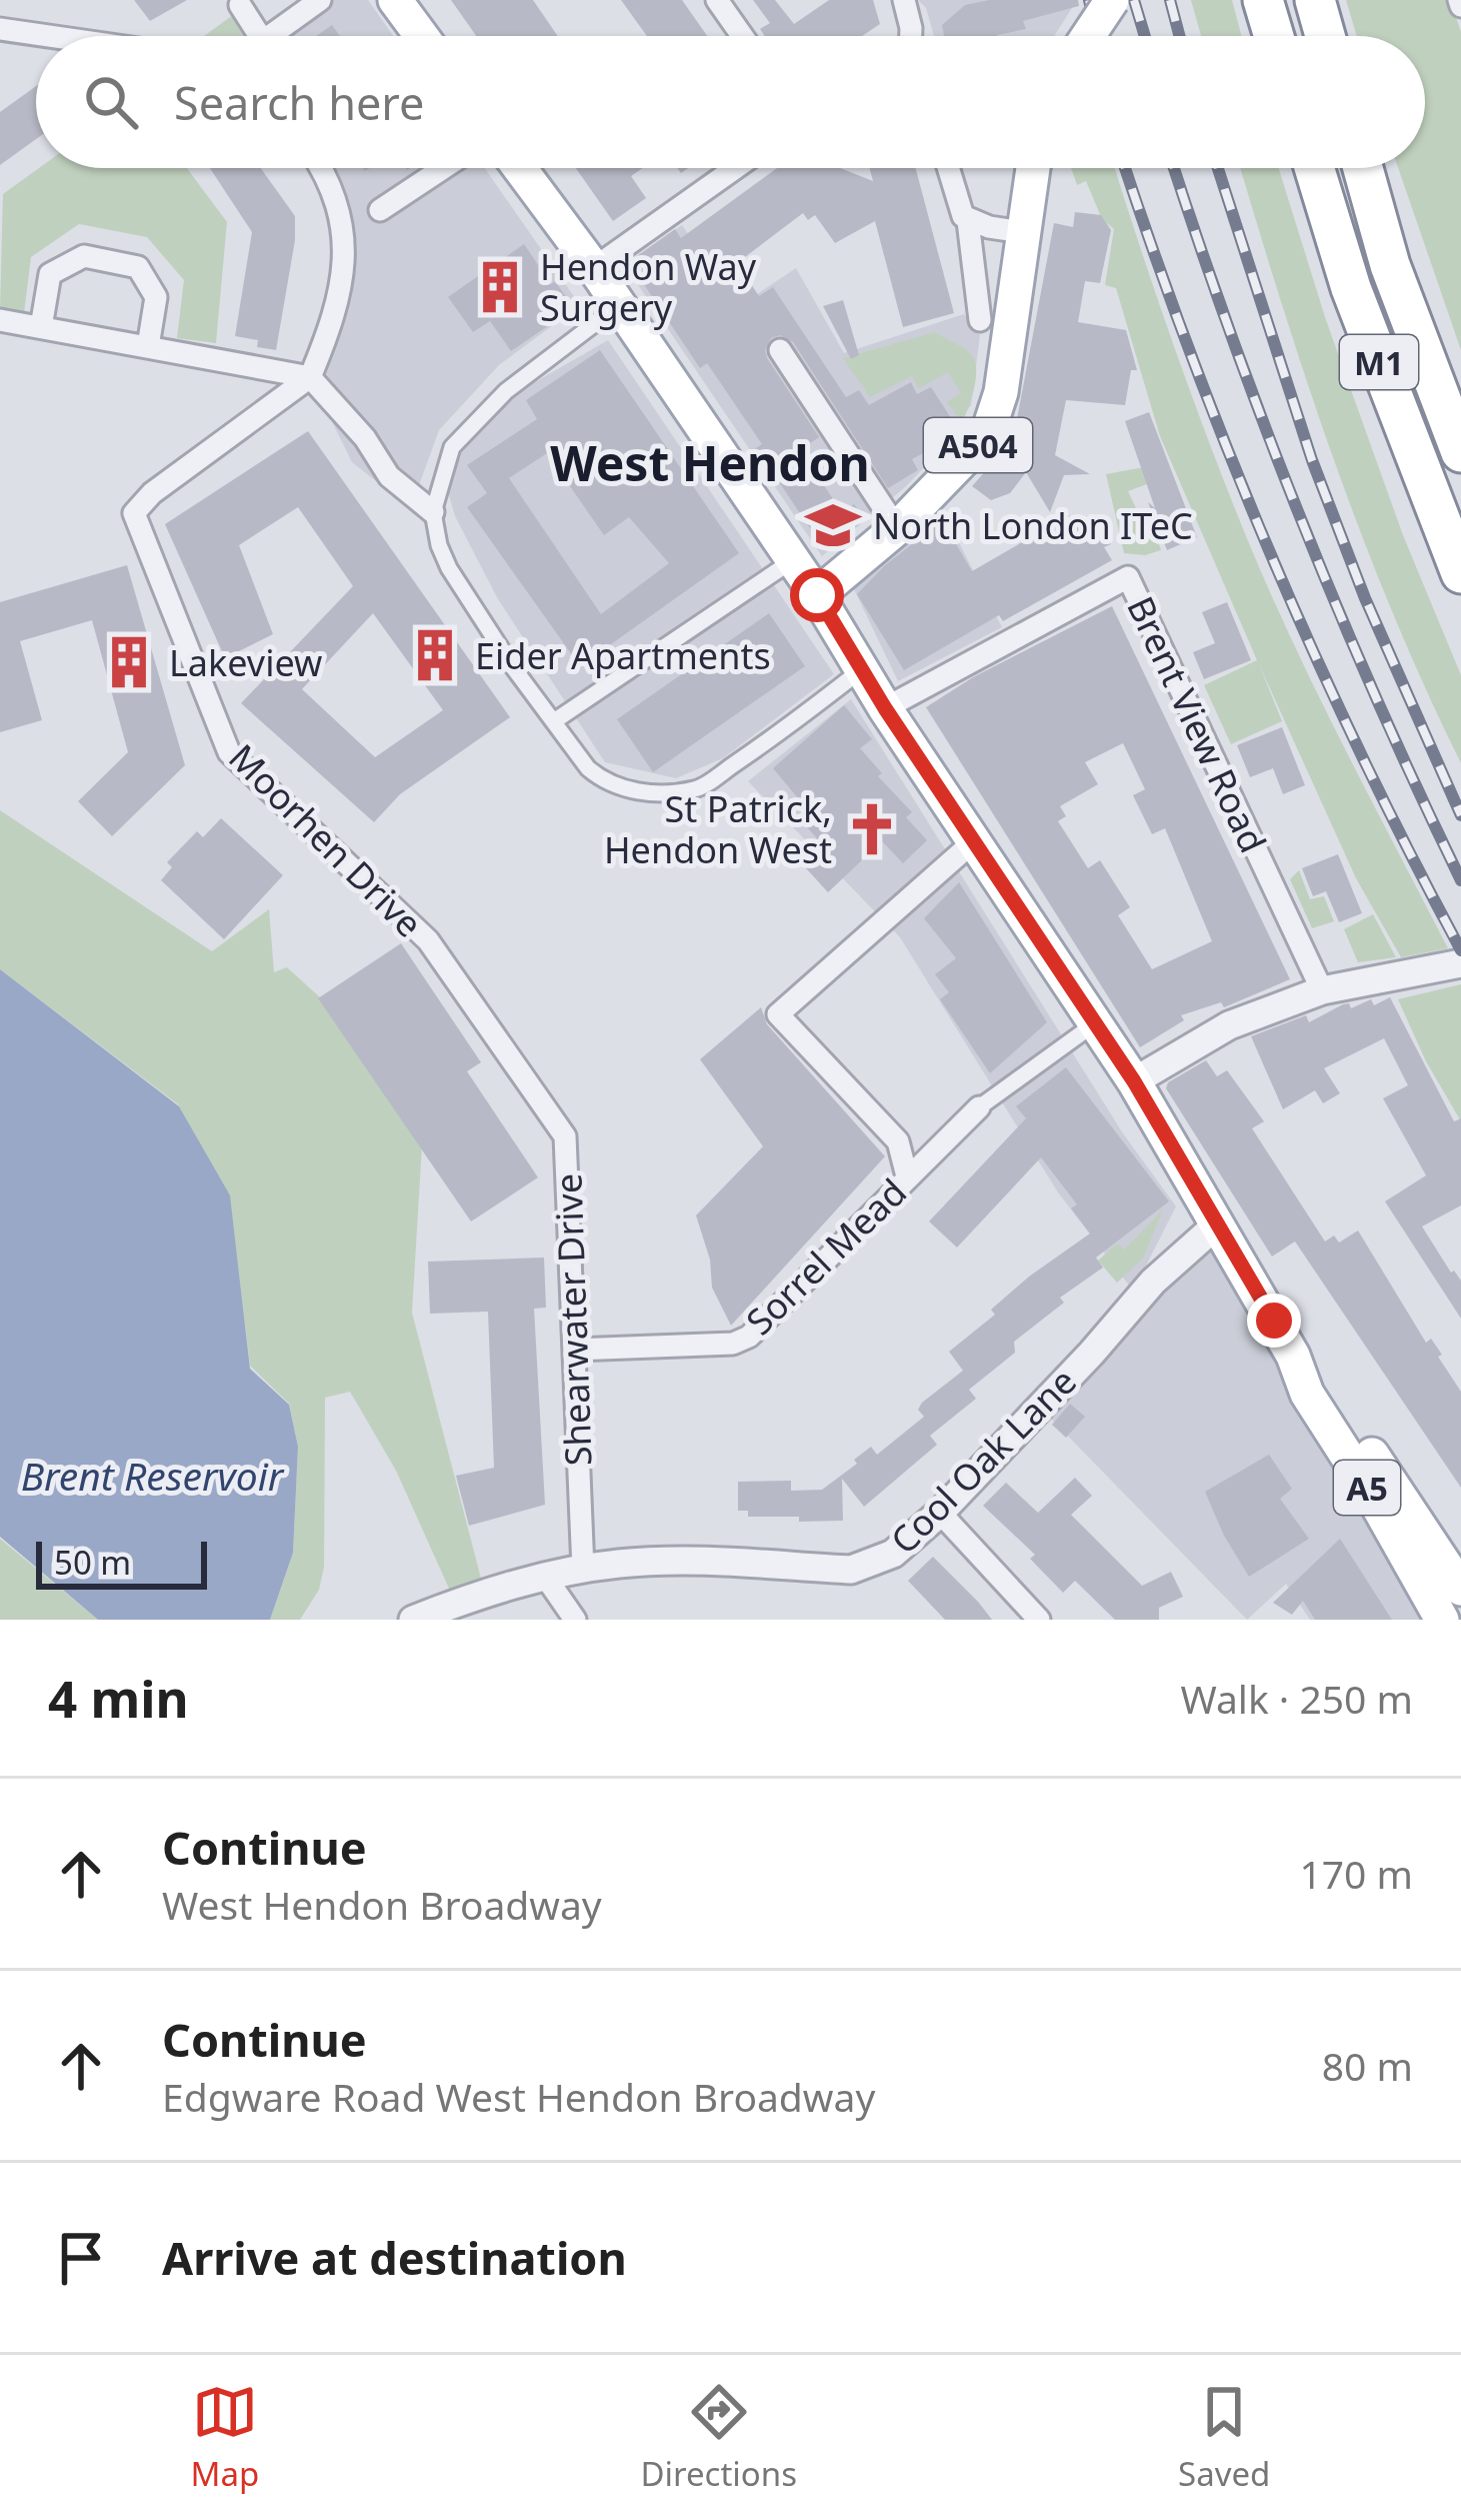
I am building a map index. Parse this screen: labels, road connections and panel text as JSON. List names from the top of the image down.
{
  "streets": {
    "highway": ["M1"],
    "main road": ["A504", "A5"],
    "street": [
      "Brent View Road",
      "Moorhen Drive",
      "Sorrel Mead",
      "Shearwater Drive",
      "Cool Oak Lane"
    ]
  },
  "crossings": [
    ["A504", "A5"],
    ["Brent View Road", "A5"],
    ["Moorhen Drive", "Shearwater Drive"],
    ["Sorrel Mead", "Shearwater Drive"],
    ["Shearwater Drive", "Cool Oak Lane"],
    ["Cool Oak Lane", "A5"]
  ],
  "districts": ["West Hendon"],
  "water": ["Brent Reservoir"],
  "places": {
    "building": ["Hendon Way Surgery", "Eider Apartments", "Lakeview"],
    "school or university": ["North London ITeC"],
    "church": ["St Patrick, Hendon West"]
  },
  "scale_bar": "50 m",
  "page": {
    "search": "Search here",
    "scale": "50 m",
    "heading": ["4 min", "Walk · 250 m"],
    "list": [
      ["Continue", "West Hendon Broadway", "170 m"],
      ["Continue", "Edgware Road West Hendon Broadway", "80 m"],
      "Arrive at destination"
    ],
    "nav": ["Map", "Directions", "Saved"]
  }
}
